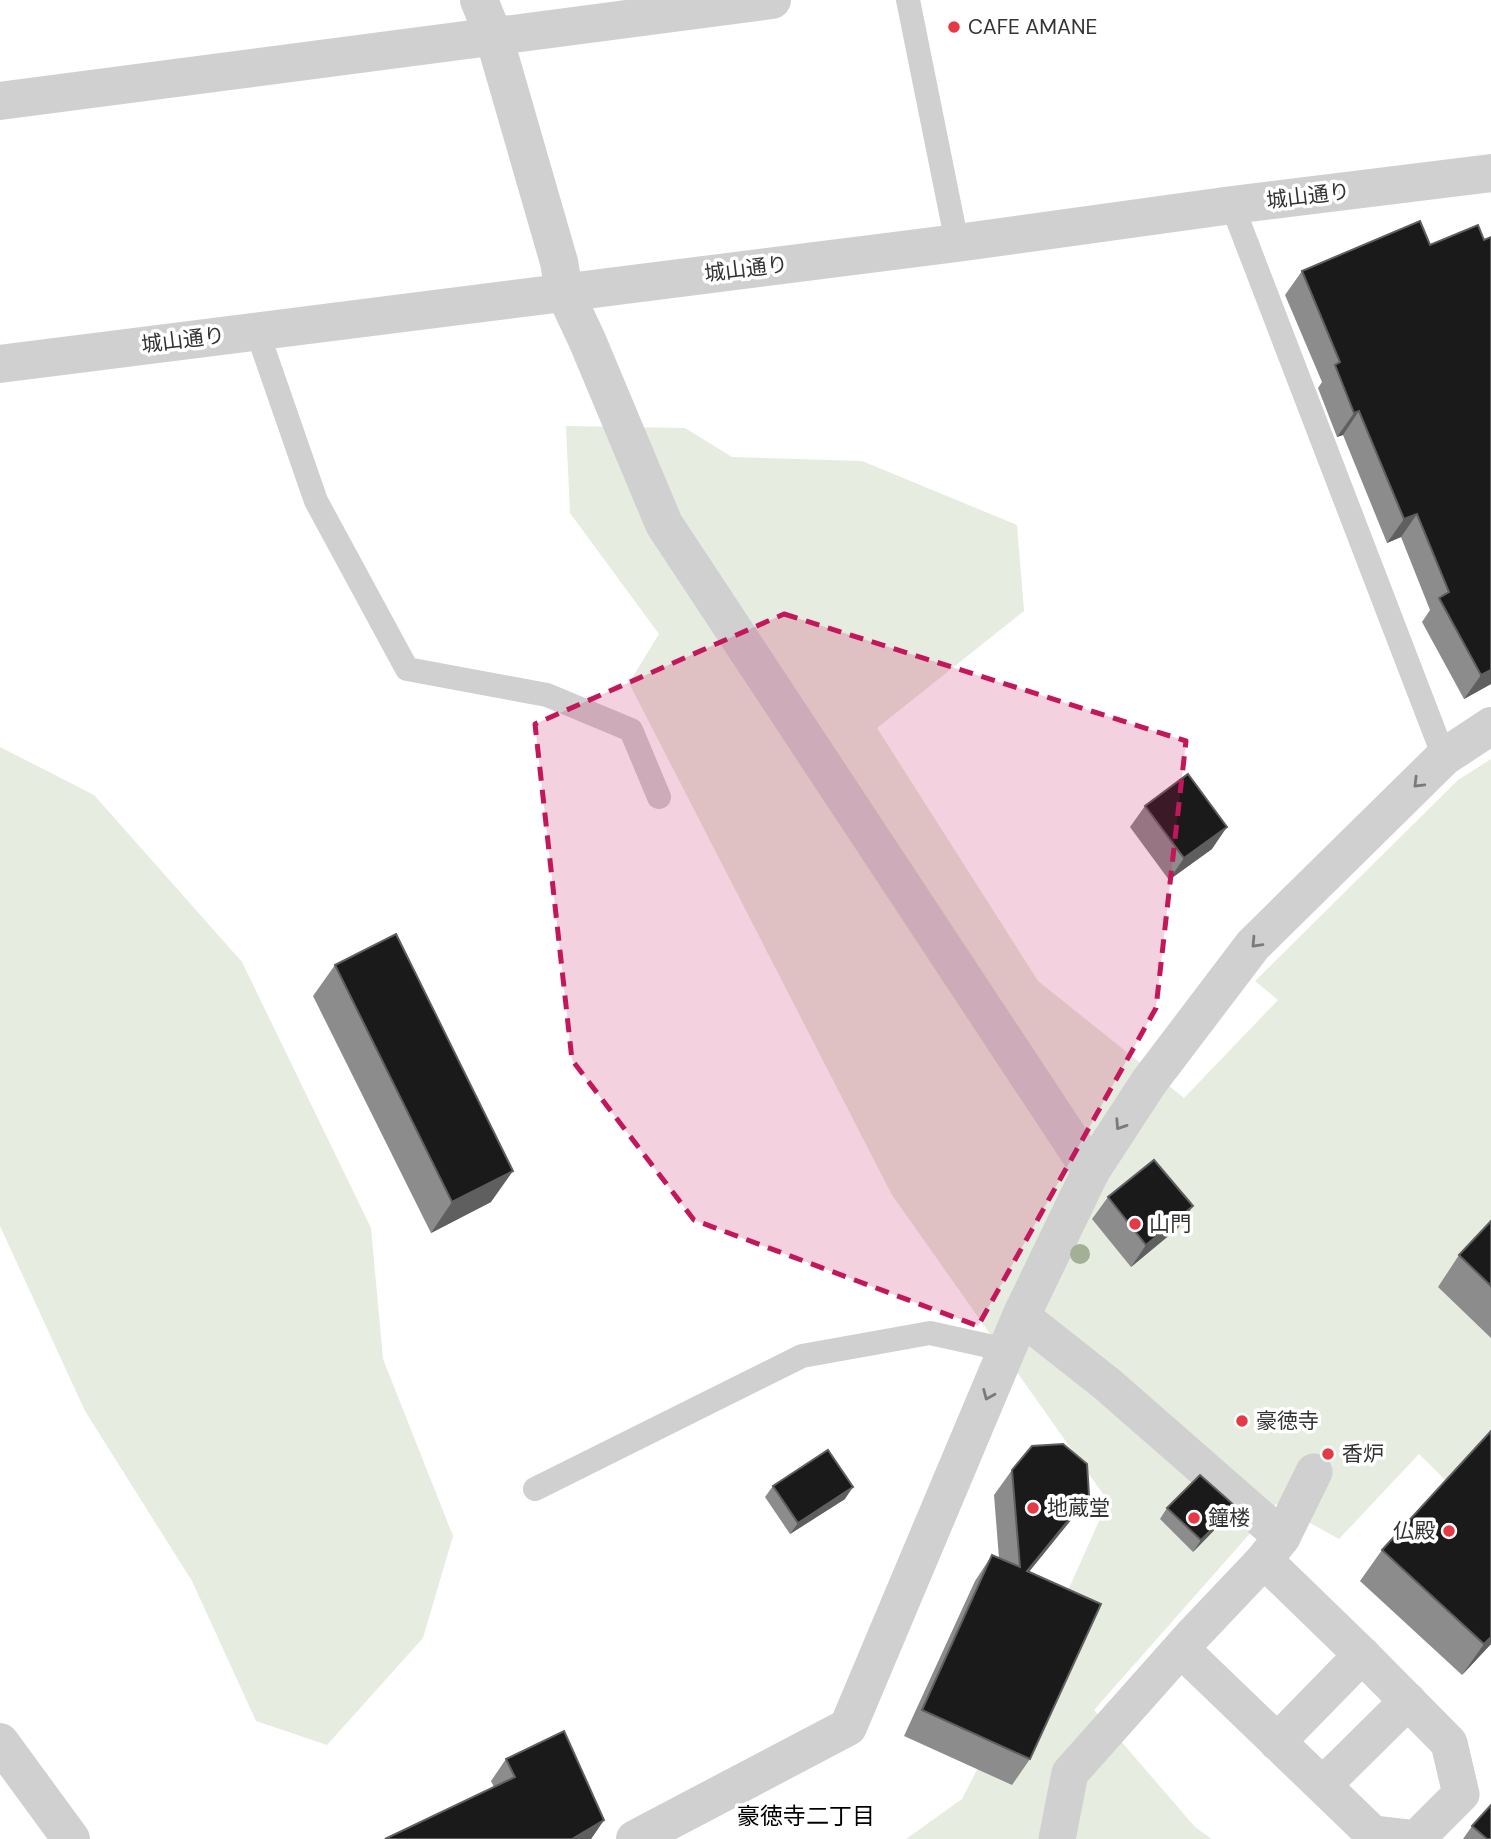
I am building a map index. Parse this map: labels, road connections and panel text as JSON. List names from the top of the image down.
{
  "streets": {
    "street": ["城山通り"]
  },
  "districts": ["豪徳寺二丁目"],
  "places": [
    "CAFE AMANE",
    "山門",
    "豪徳寺",
    "香炉",
    "地蔵堂",
    "鐘楼",
    "仏殿"
  ]
}
